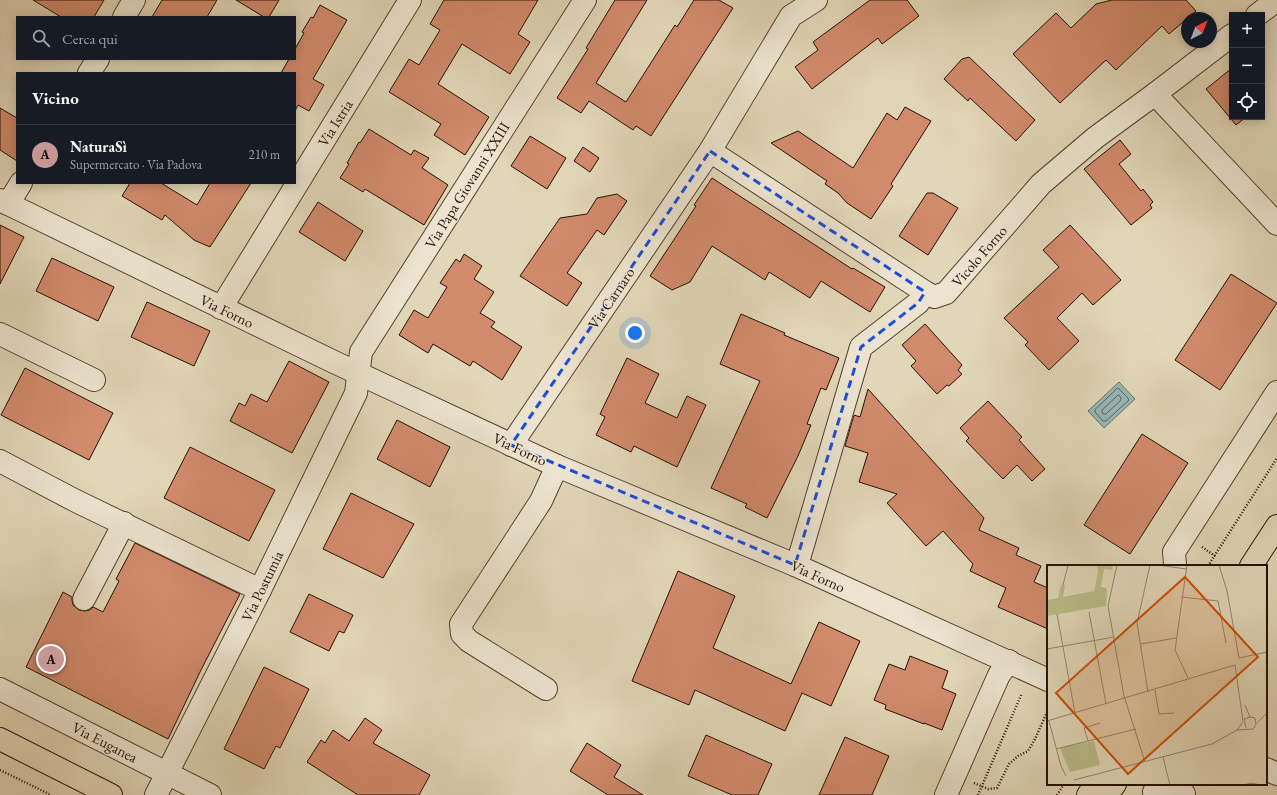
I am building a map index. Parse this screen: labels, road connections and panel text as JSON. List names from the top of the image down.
{
  "streets": {
    "street": [
      "Via Istria",
      "Via Papa Giovanni XXIII",
      "Vicolo Forno",
      "Via Carnaro",
      "Via Forno",
      "Via Postumia",
      "Via Euganea"
    ]
  },
  "crossings": [
    ["Via Istria", "Via Forno"],
    ["Via Papa Giovanni XXIII", "Via Forno"],
    ["Via Papa Giovanni XXIII", "Via Postumia"],
    ["Via Carnaro", "Via Forno"],
    ["Via Forno", "Via Postumia"],
    ["Via Postumia", "Via Euganea"]
  ],
  "north": "top right",
  "page": {
    "map_buttons": ["+", "−"],
    "search": "Cerca qui",
    "heading": "Vicino",
    "list": [
      {
        "mark": "A",
        "name": "NaturaSì",
        "note": "Supermercato · Via Padova",
        "value": "210 m"
      }
    ],
    "pins": "A"
  }
}
